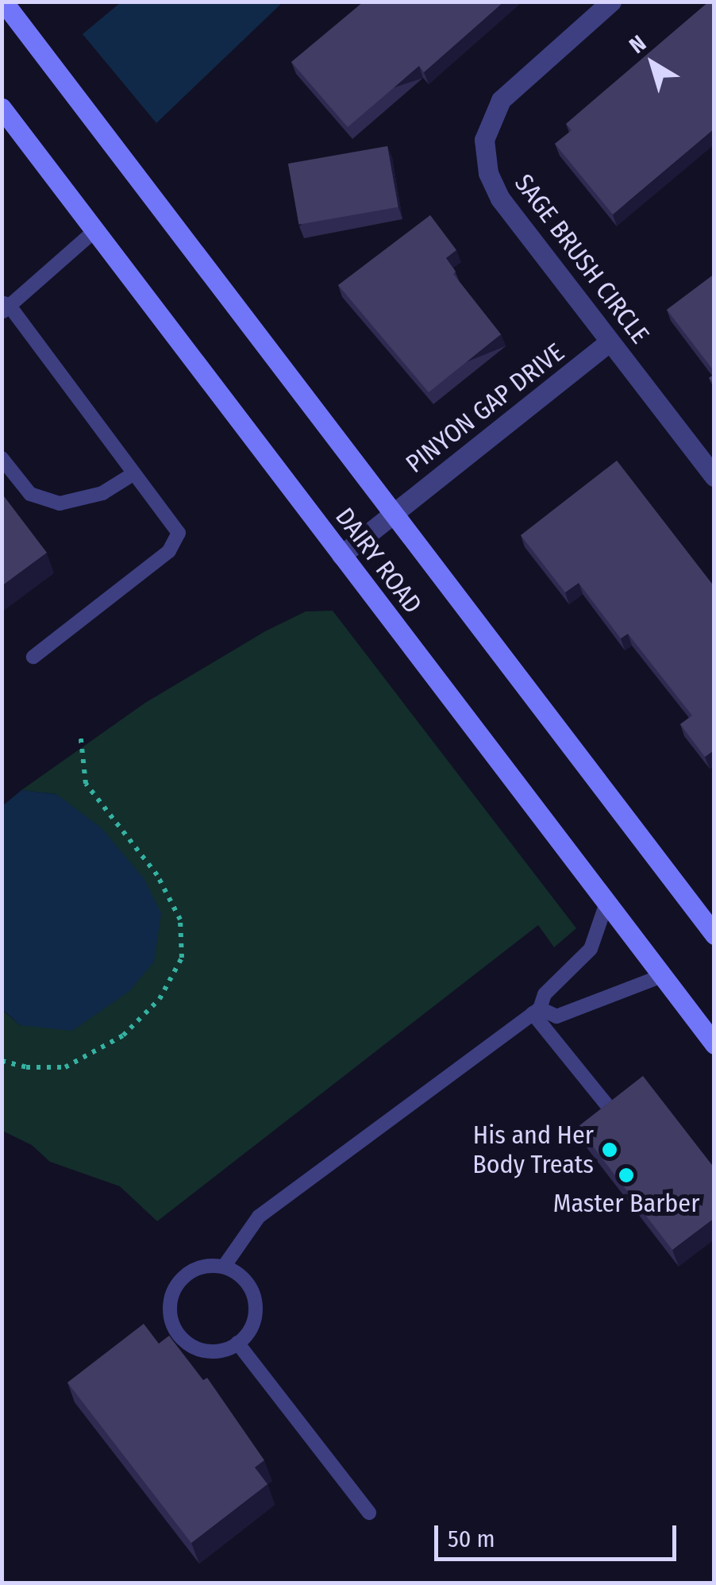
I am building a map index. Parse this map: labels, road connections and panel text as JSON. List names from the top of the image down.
{
  "streets": {
    "street": ["SAGE BRUSH CIRCLE", "PINYON GAP DRIVE", "DAIRY ROAD"]
  },
  "crossings": [
    ["SAGE BRUSH CIRCLE", "PINYON GAP DRIVE"],
    ["PINYON GAP DRIVE", "DAIRY ROAD"]
  ],
  "places": ["His and Her Body Treats", "Master Barber"],
  "scale_bar": "50 m",
  "north": "top left"
}
